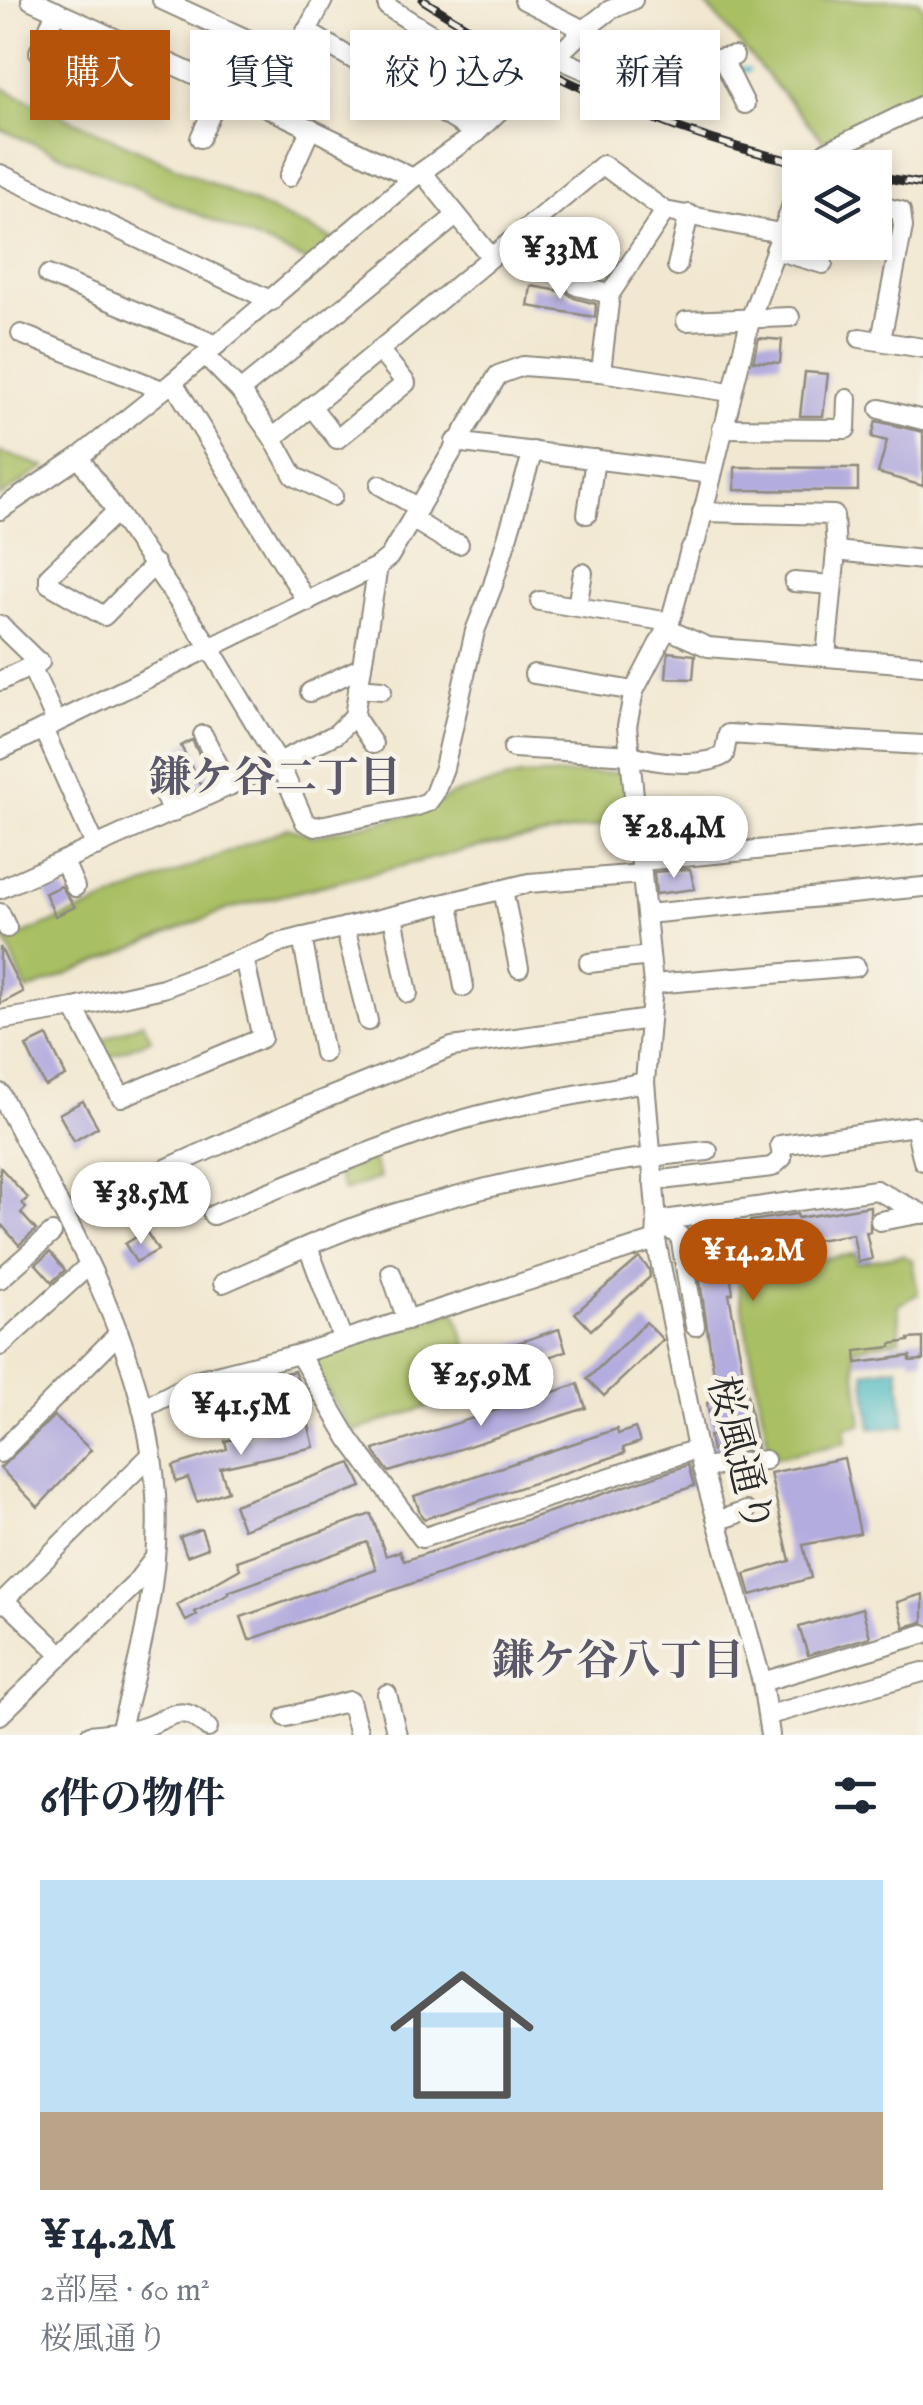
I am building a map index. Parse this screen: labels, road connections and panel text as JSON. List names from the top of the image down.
{
  "streets": {
    "street": ["桜風通り"]
  },
  "districts": ["鎌ケ谷二丁目", "鎌ケ谷八丁目"],
  "page": {
    "chip": [
      "購入",
      "賃貸",
      "絞り込み",
      "新着"
    ],
    "price": [
      "¥33M",
      "¥28.4M",
      "¥38.5M",
      "¥14.2M",
      "¥25.9M",
      "¥41.5M"
    ],
    "heading": "6件の物件",
    "list": [
      {
        "name": "¥14.2M",
        "note": "2部屋 · 60 m² · 桜風通り"
      }
    ]
  }
}
